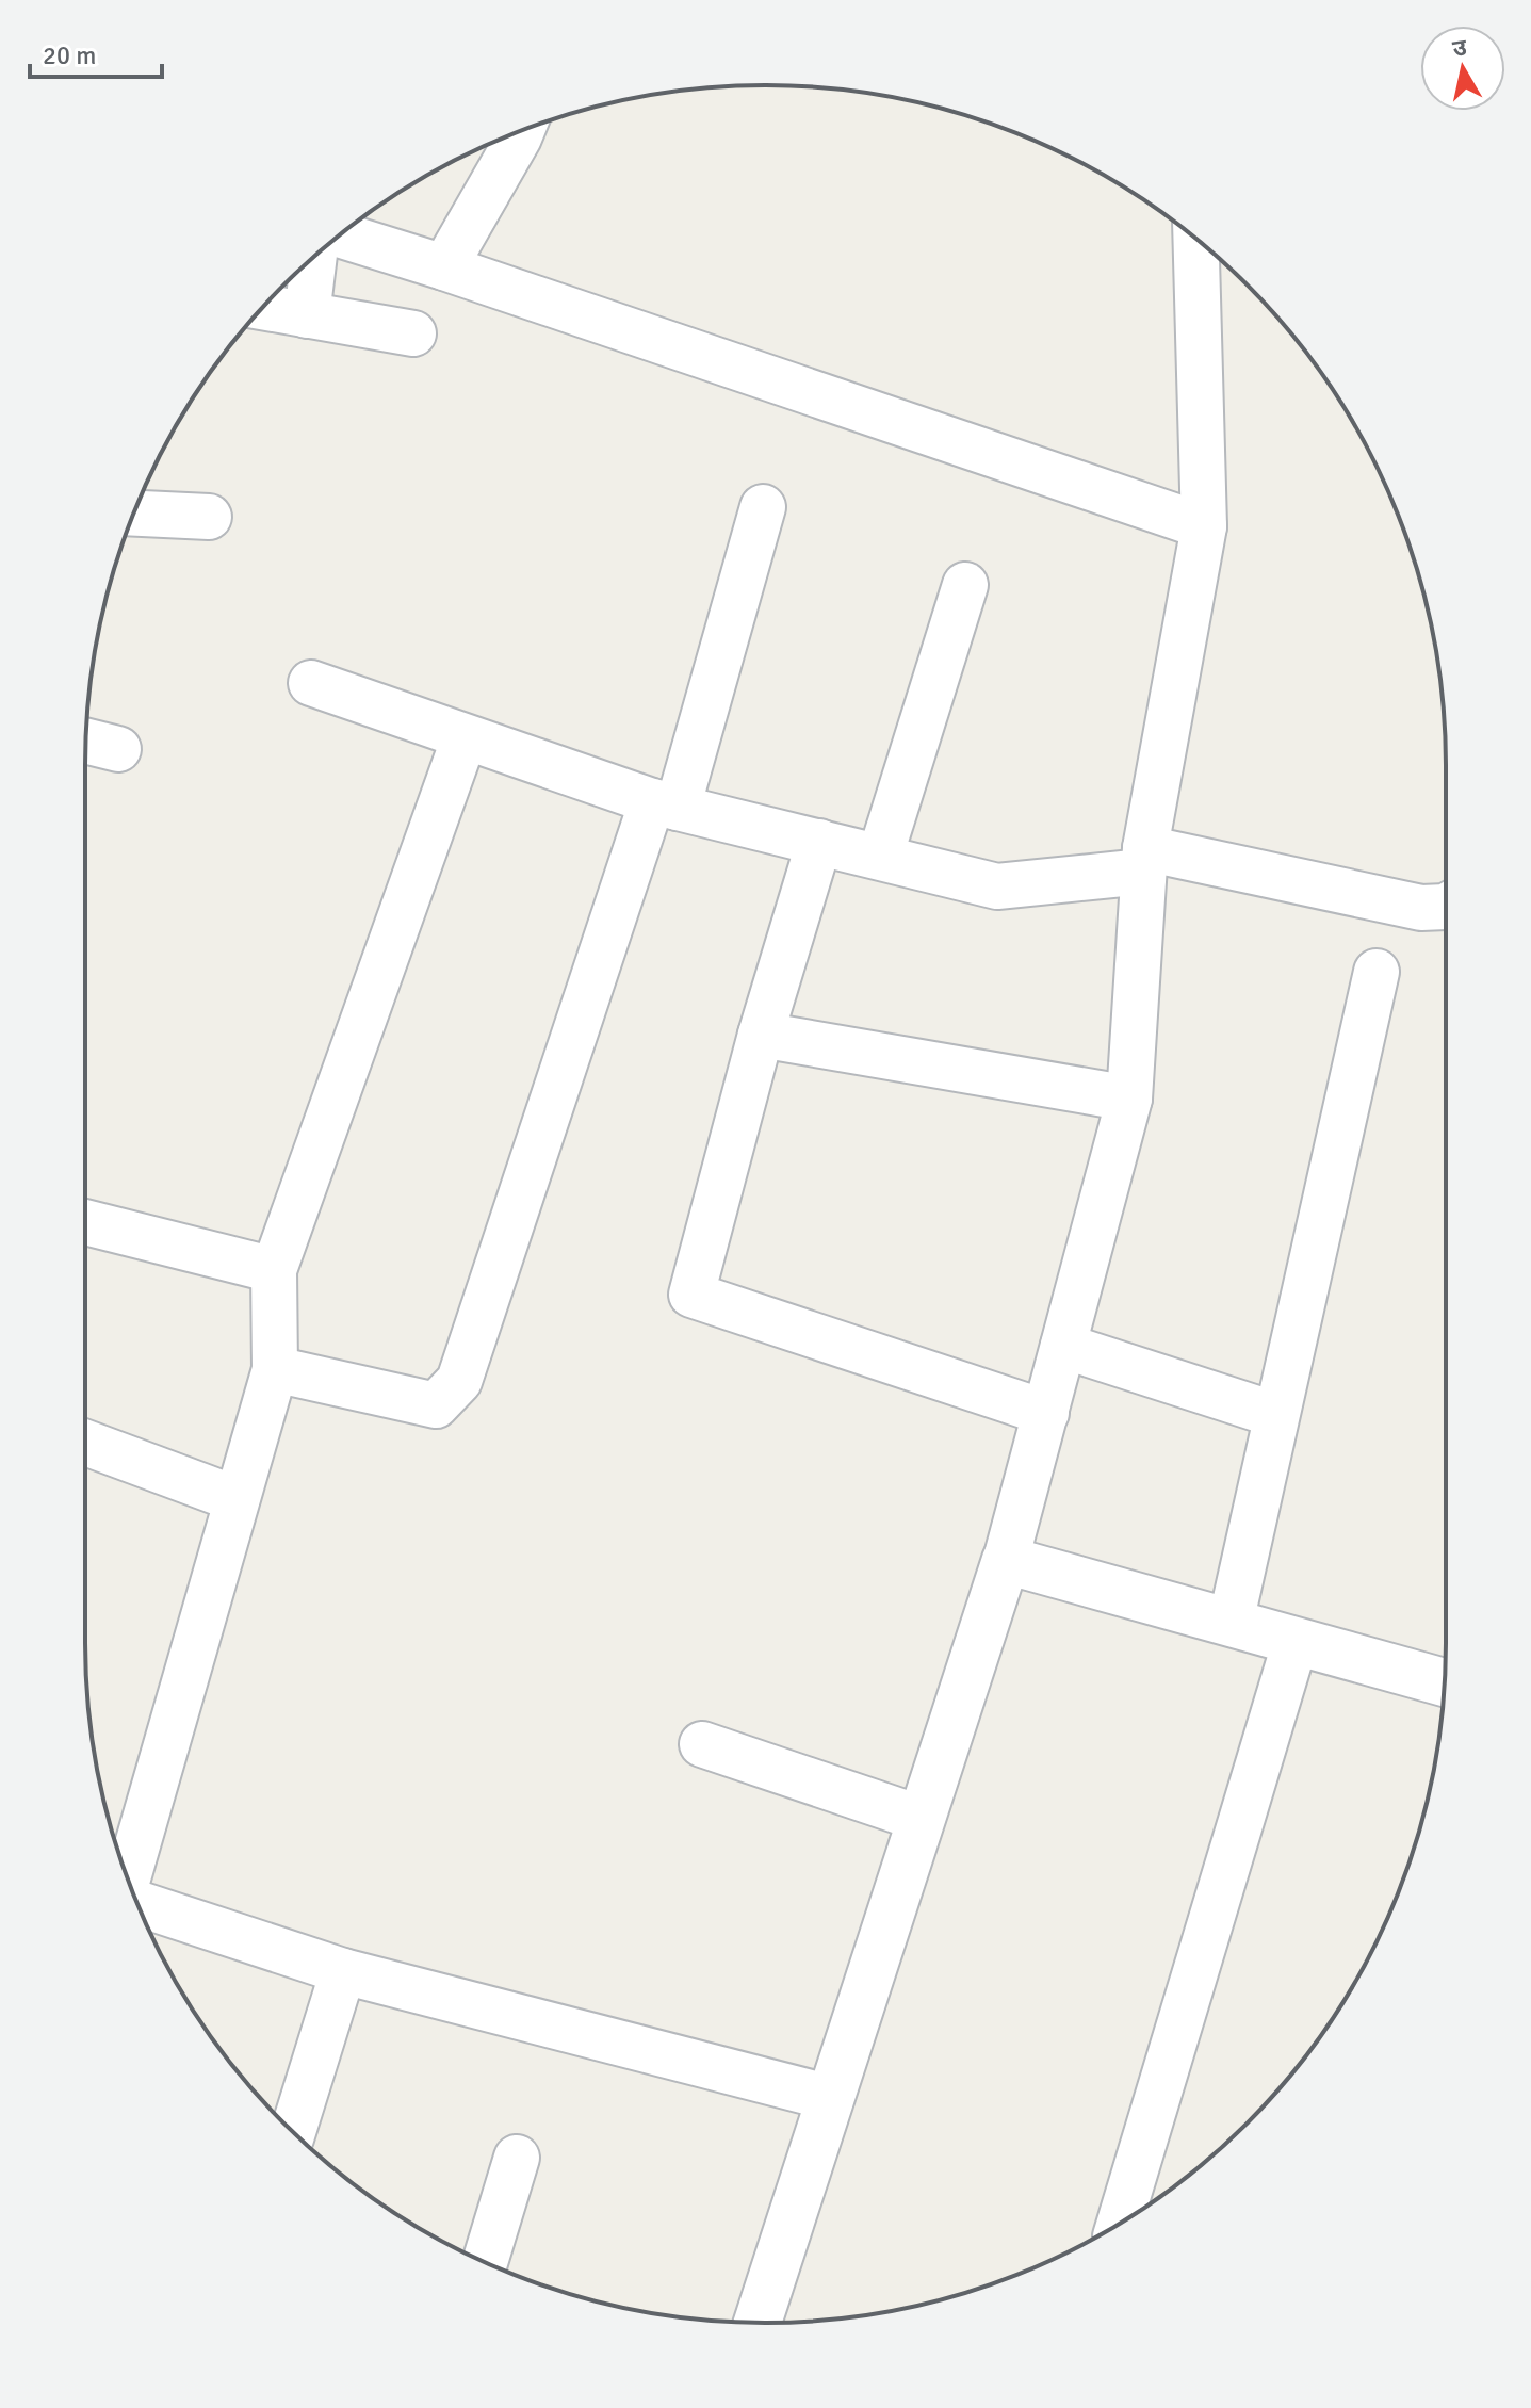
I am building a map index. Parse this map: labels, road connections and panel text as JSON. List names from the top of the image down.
{
  "scale_bar": "20 m",
  "north": "top"
}
